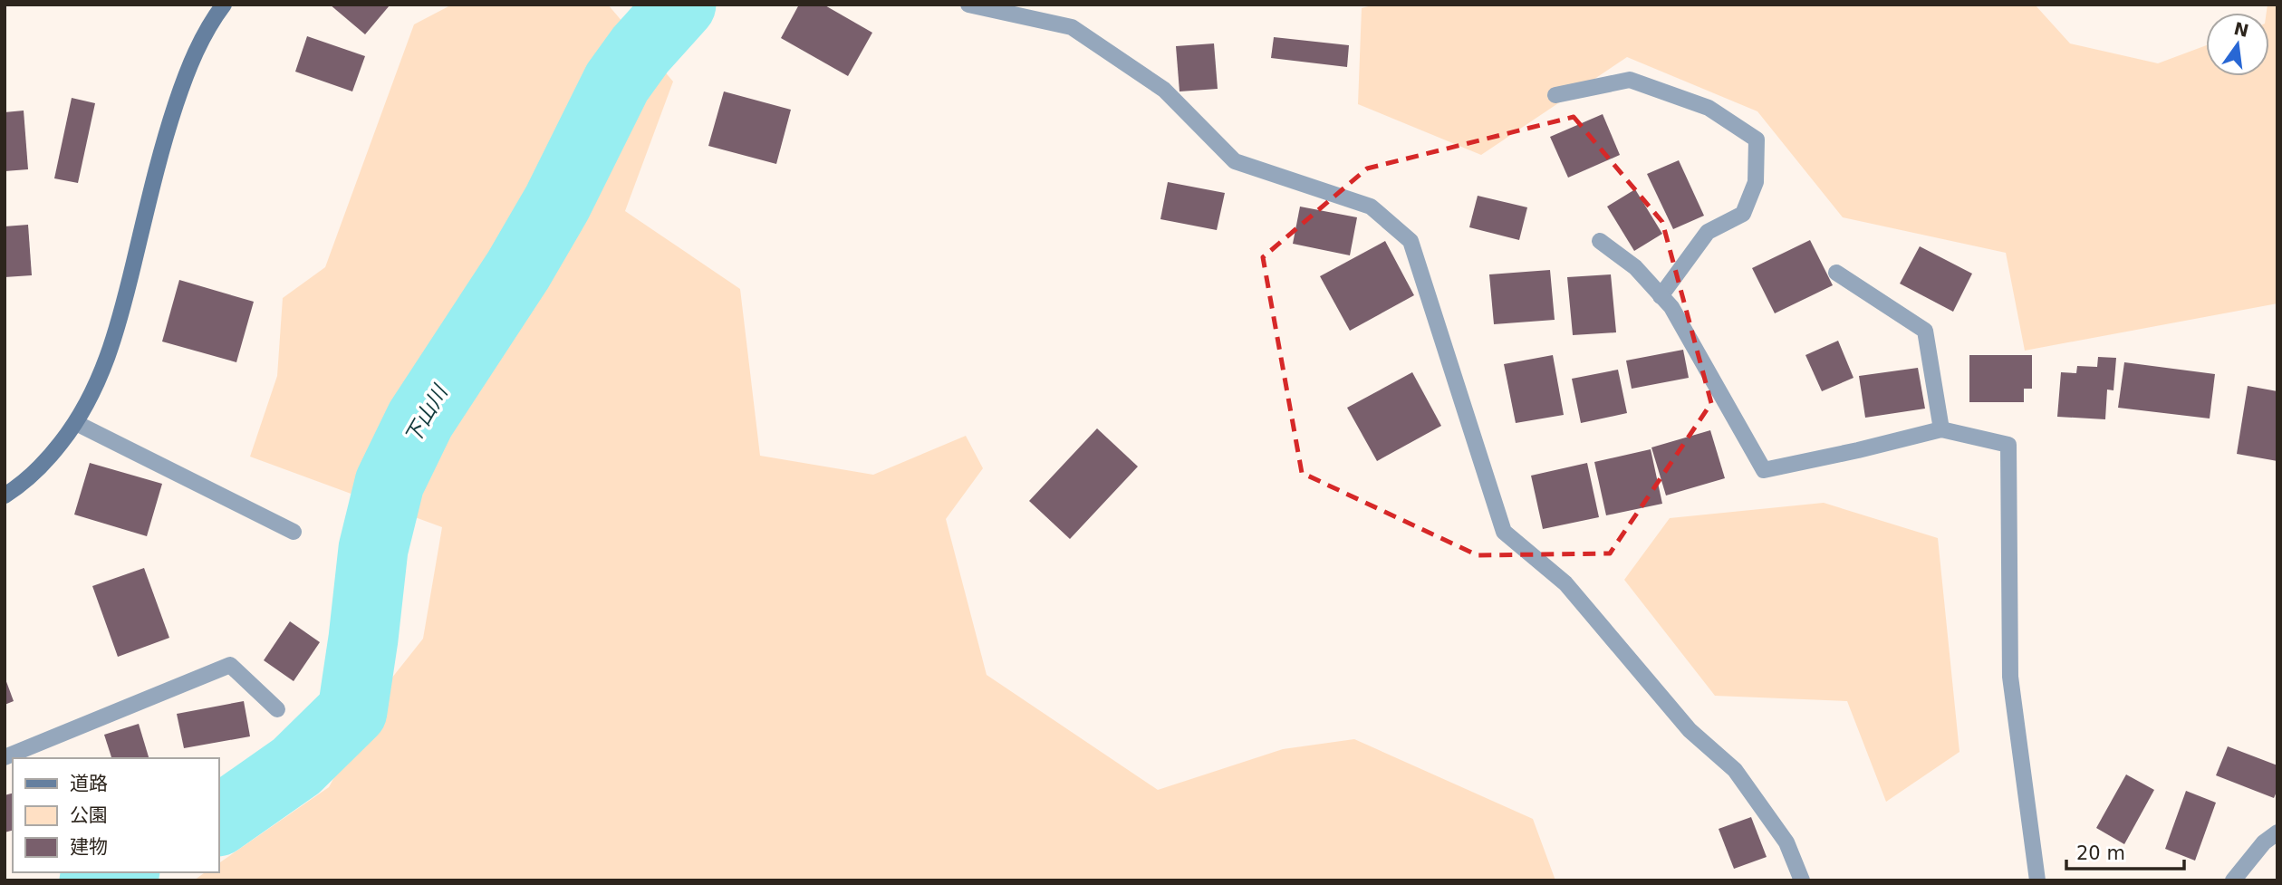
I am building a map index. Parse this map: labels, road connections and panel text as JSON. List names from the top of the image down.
{
  "water": ["下山川"],
  "legend": ["道路", "公園", "建物"],
  "scale_bar": "20 m",
  "north": "top"
}
